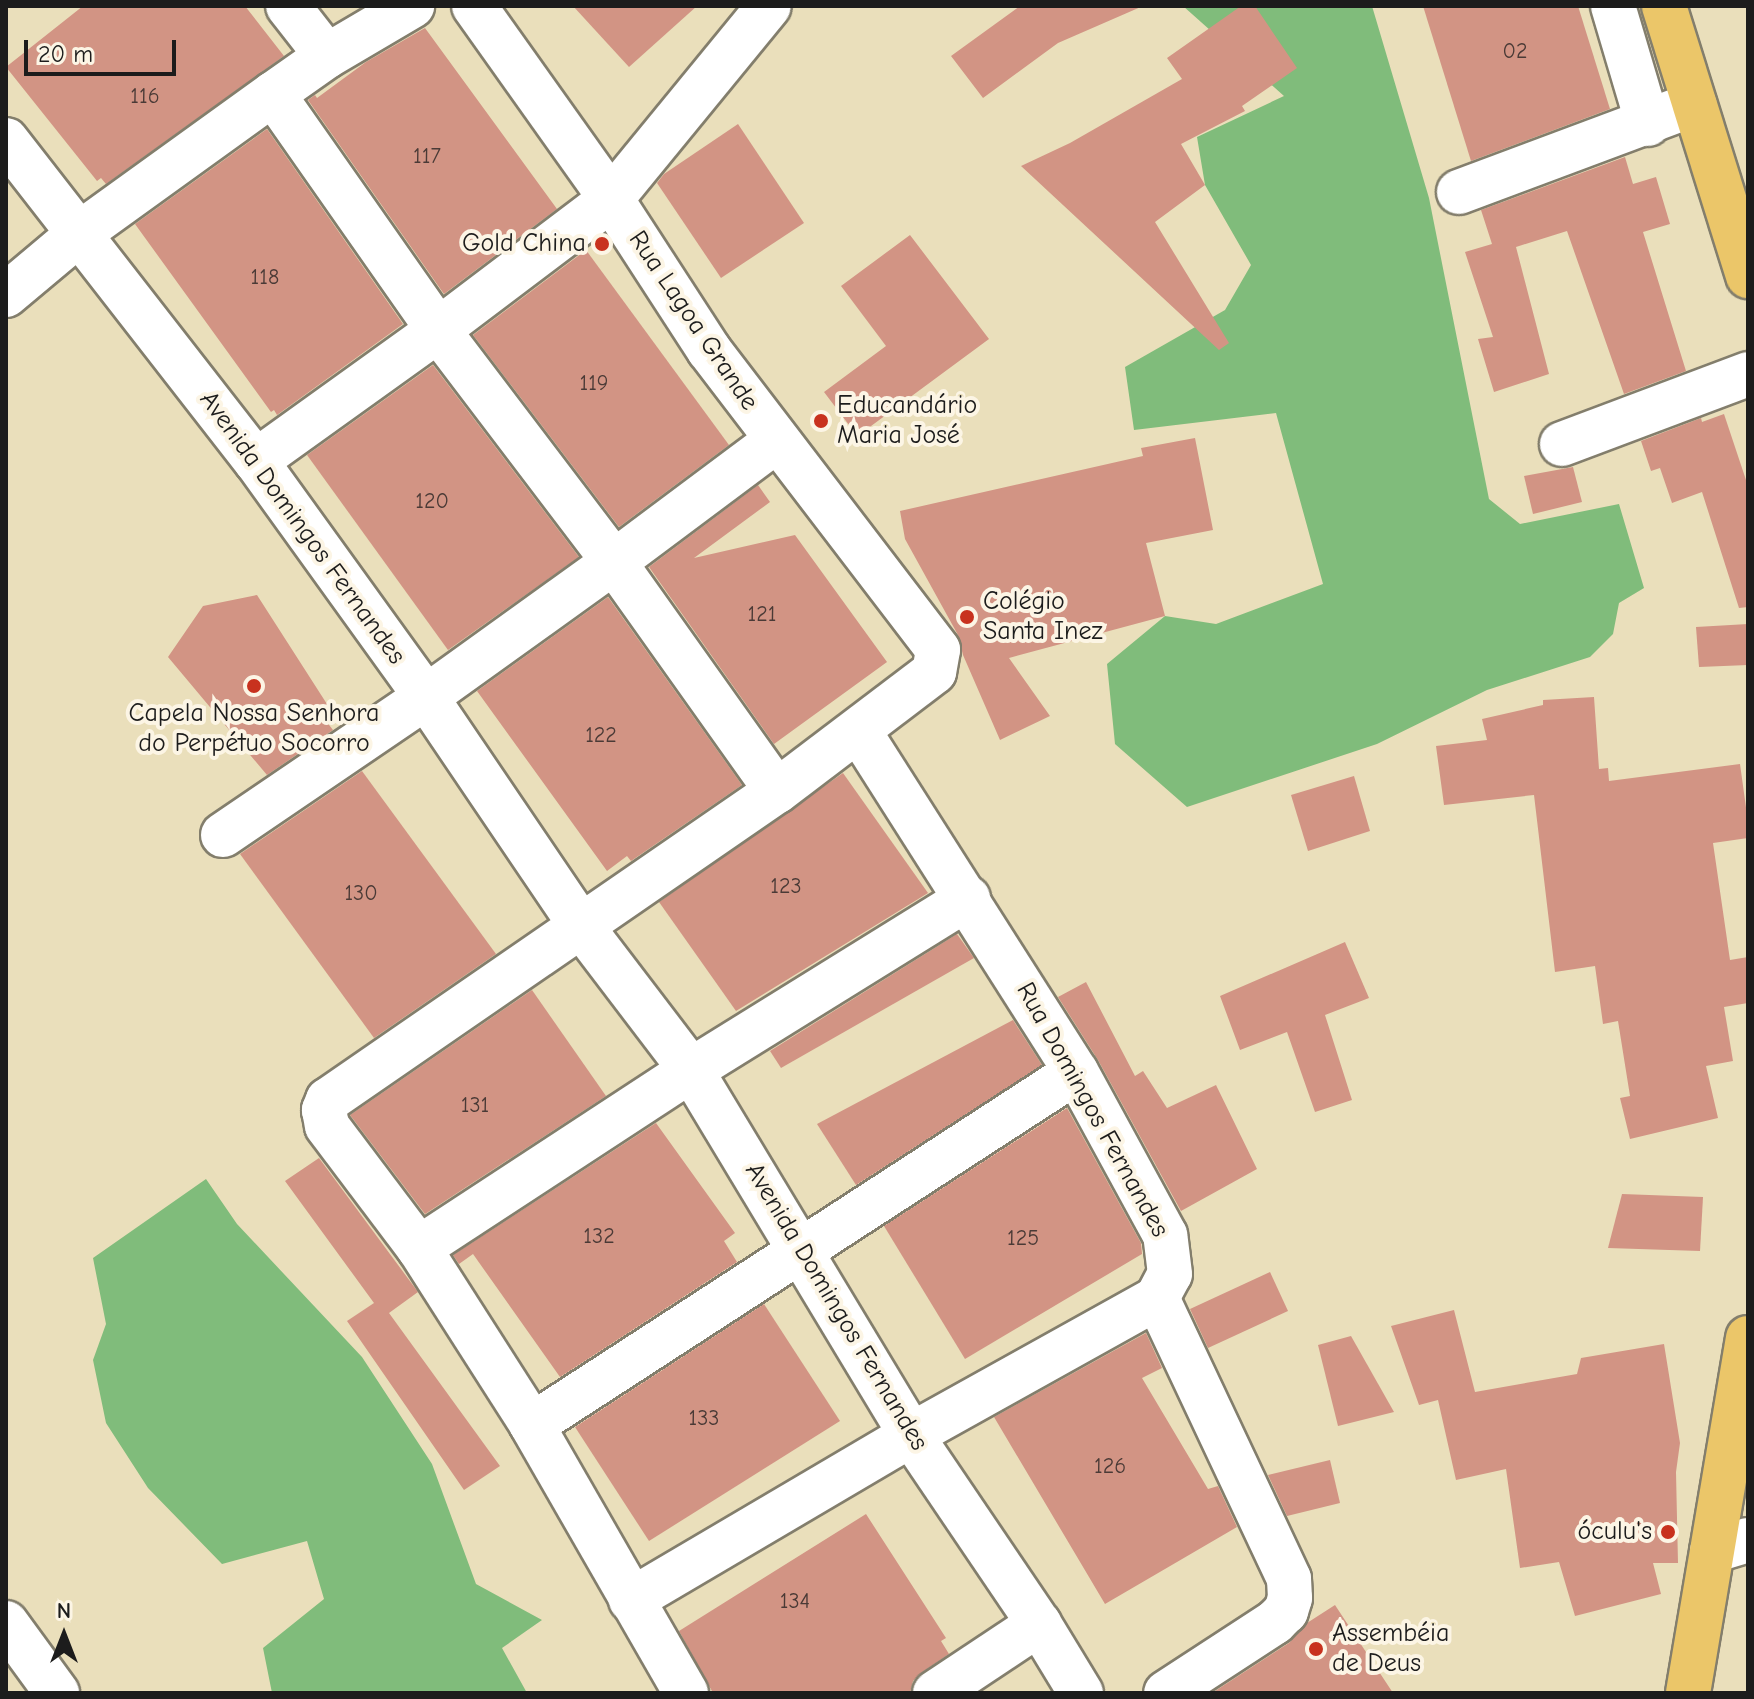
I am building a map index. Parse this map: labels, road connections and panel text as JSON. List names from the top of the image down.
{
  "streets": {
    "street": ["Rua Lagoa Grande", "Avenida Domingos Fernandes", "Rua Domingos Fernandes"]
  },
  "places": [
    "Gold China",
    "Educandário Maria José",
    "Colégio Santa Inez",
    "Capela Nossa Senhora do Perpétuo Socorro",
    "óculu's",
    "Assembéia de Deus"
  ],
  "house_numbers": [
    "02",
    "116",
    "117",
    "118",
    "119",
    "120",
    "121",
    "122",
    "123",
    "130",
    "131",
    "132",
    "125",
    "133",
    "126",
    "134"
  ],
  "scale_bar": "20 m",
  "north": "top"
}
